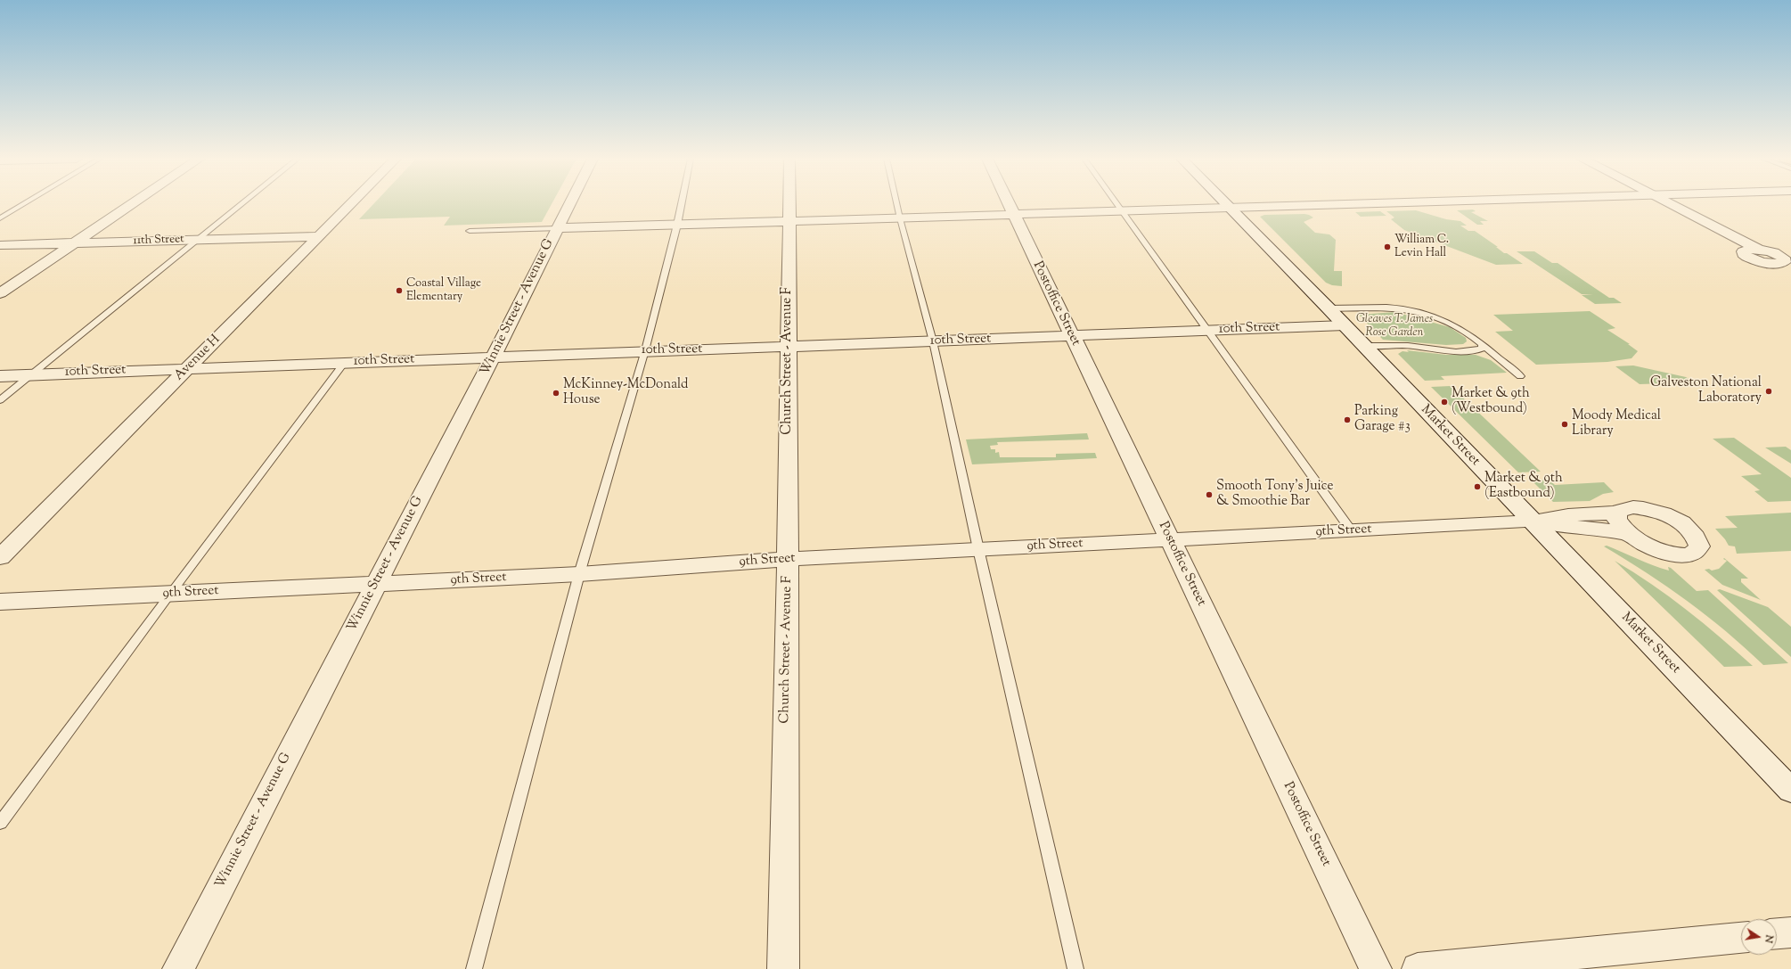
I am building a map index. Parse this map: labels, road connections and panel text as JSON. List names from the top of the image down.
{
  "streets": {
    "street": [
      "11th Street",
      "Postoffice Street",
      "Winnie Street - Avenue G",
      "10th Street",
      "Avenue H",
      "Church Street - Avenue F",
      "Market Street",
      "9th Street"
    ]
  },
  "crossings": [
    ["11th Street", "Avenue H"],
    ["Postoffice Street", "10th Street"],
    ["Postoffice Street", "9th Street"],
    ["Winnie Street - Avenue G", "10th Street"],
    ["Winnie Street - Avenue G", "9th Street"],
    ["10th Street", "Avenue H"],
    ["10th Street", "Church Street - Avenue F"],
    ["10th Street", "Market Street"],
    ["Church Street - Avenue F", "9th Street"],
    ["Market Street", "9th Street"]
  ],
  "parks": ["Gleaves T. James Rose Garden"],
  "places": [
    "William C. Levin Hall",
    "Coastal Village Elementary",
    "Galveston National Laboratory",
    "McKinney-McDonald House",
    "Market & 9th (Westbound)",
    "Parking Garage #3",
    "Moody Medical Library",
    "Market & 9th (Eastbound)",
    "Smooth Tony's Juice & Smoothie Bar"
  ],
  "north": "right"
}
